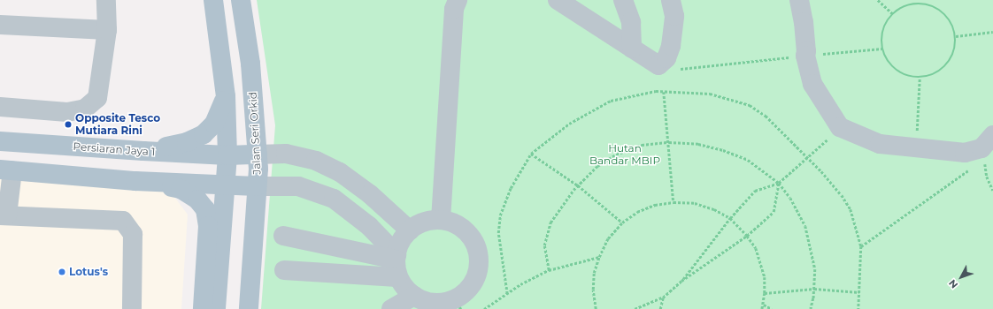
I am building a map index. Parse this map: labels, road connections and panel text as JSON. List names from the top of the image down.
{
  "streets": {
    "main road": ["Jalan Seri Orkid", "Persiaran Jaya 1"]
  },
  "crossings": [
    ["Jalan Seri Orkid", "Persiaran Jaya 1"]
  ],
  "parks": ["Hutan Bandar MBIP"],
  "places": ["Opposite Tesco Mutiara Rini", "Lotus's"],
  "north": "bottom left"
}
